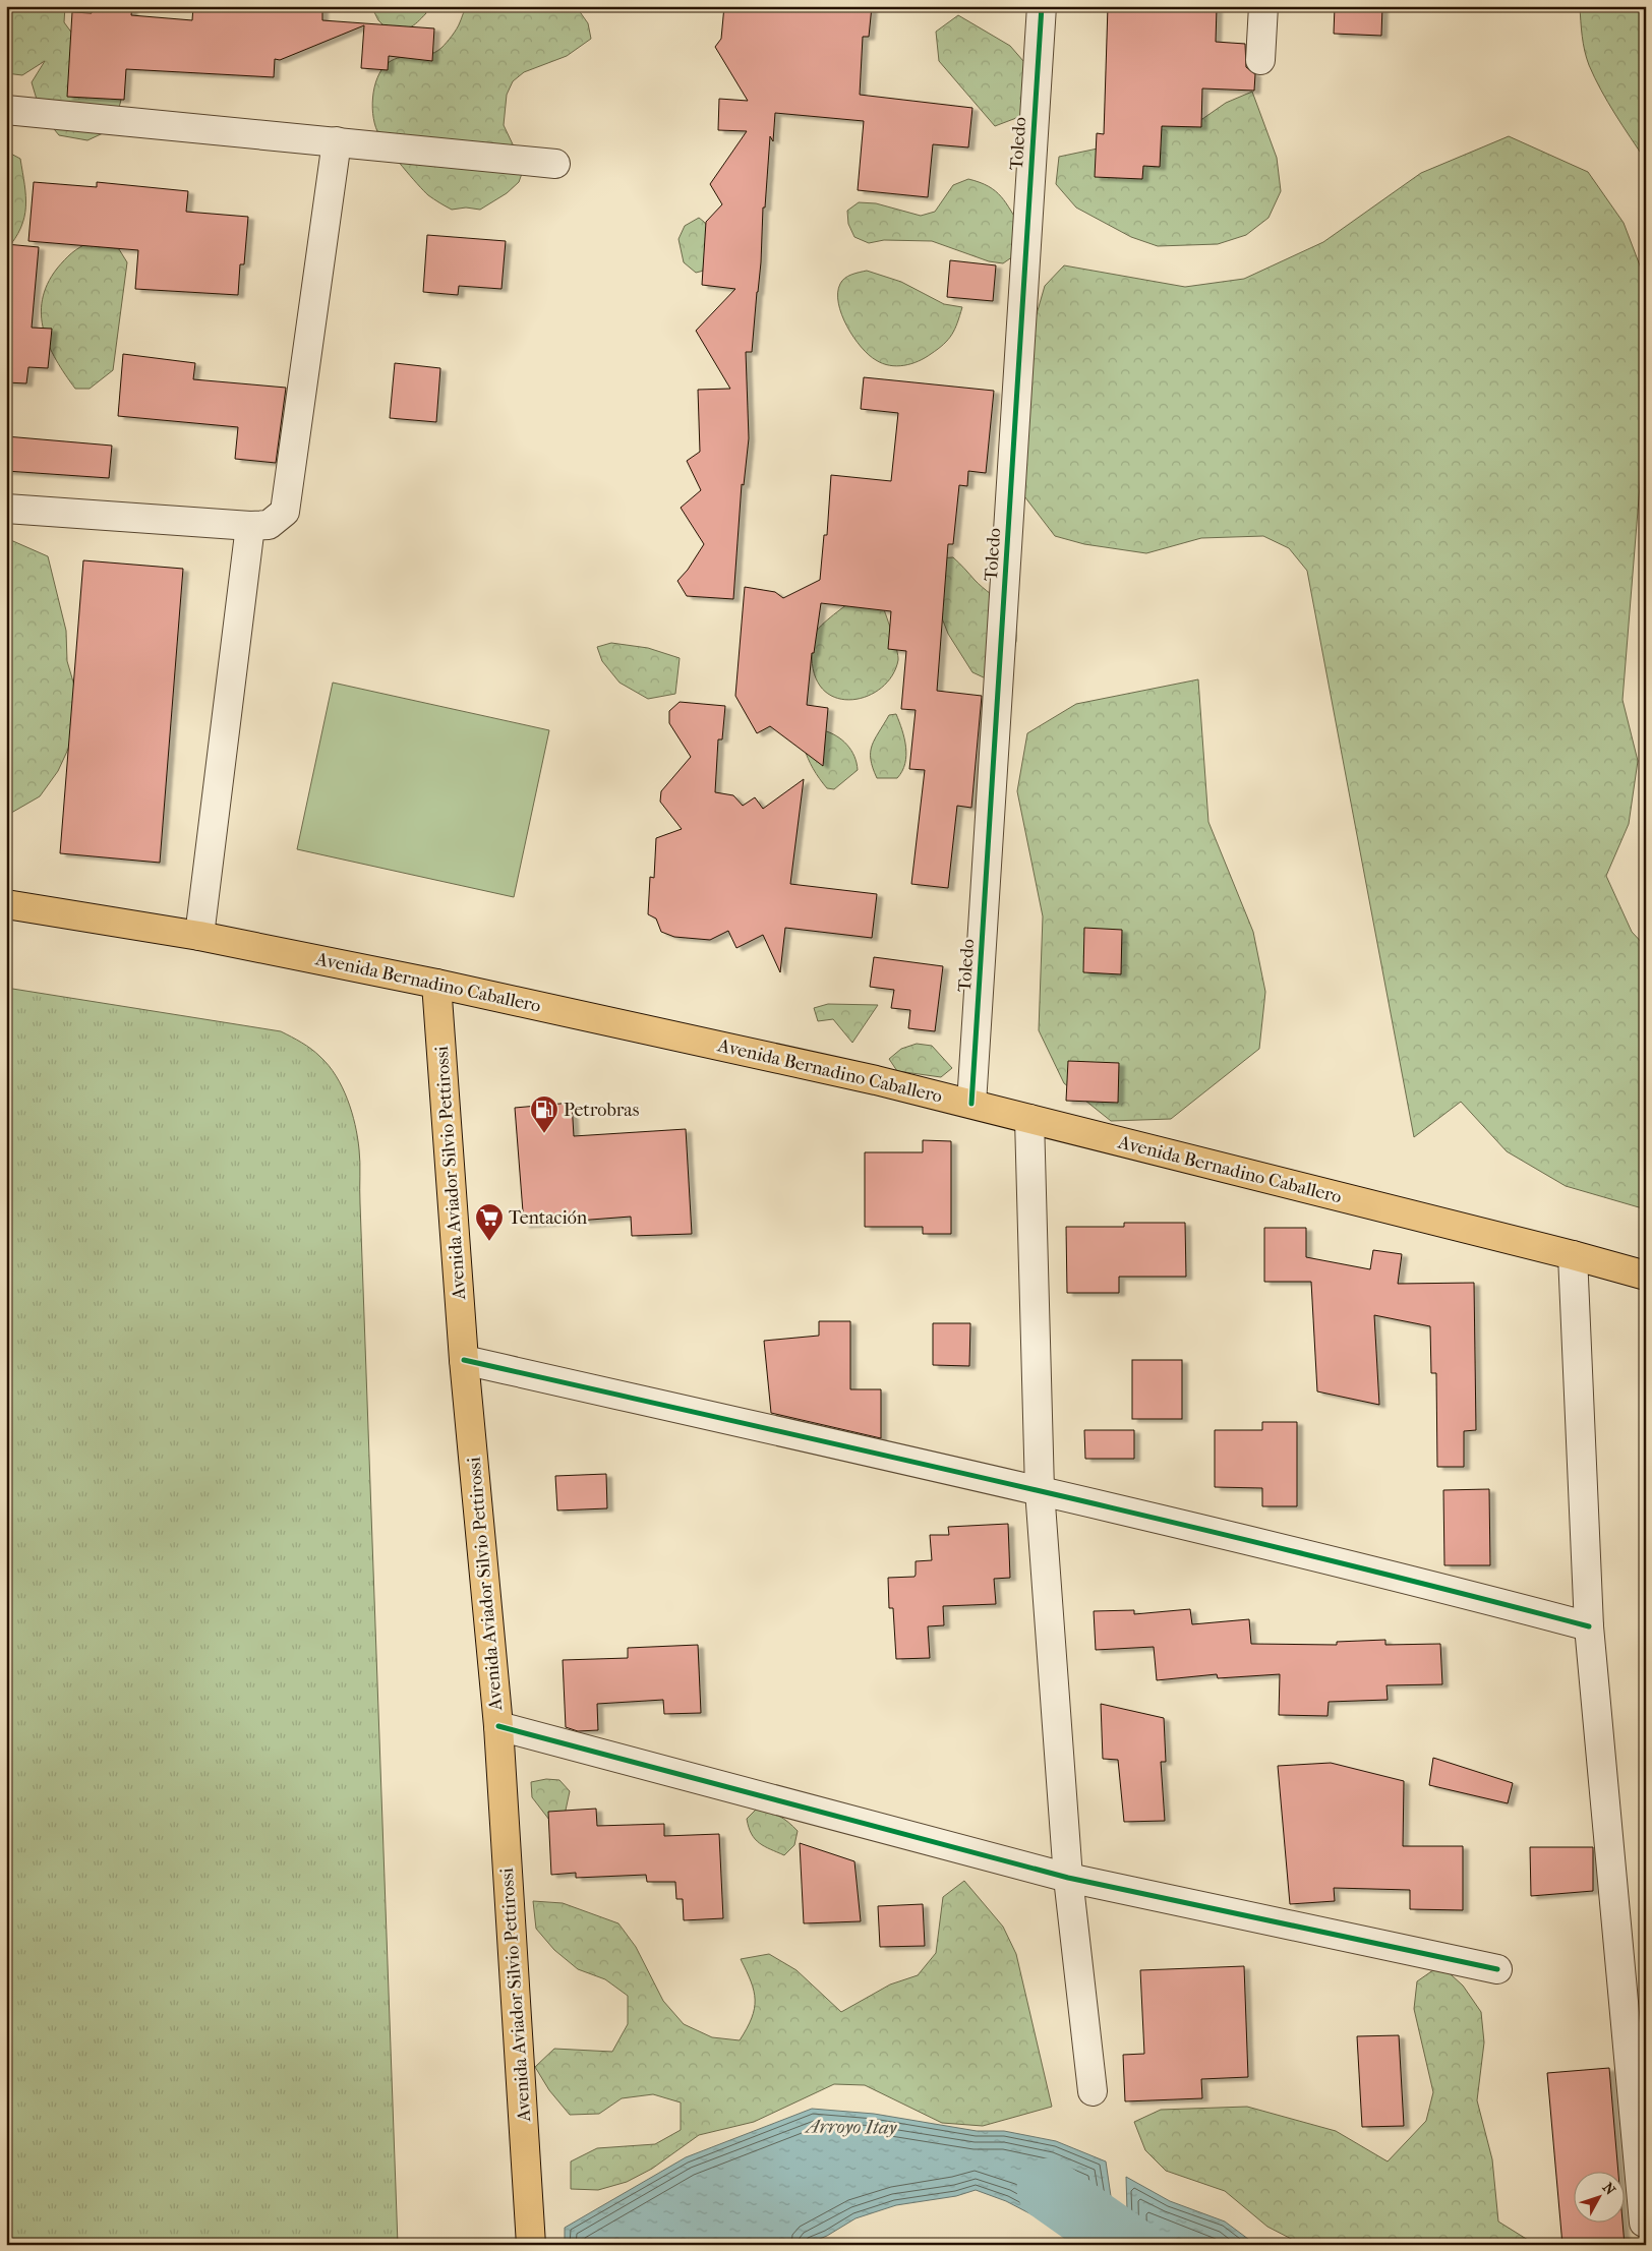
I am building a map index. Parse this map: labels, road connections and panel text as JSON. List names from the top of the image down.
{
  "streets": {
    "main road": ["Avenida Bernadino Caballero", "Avenida Aviador Silvio Pettirossi"],
    "street": ["Toledo"]
  },
  "crossings": [
    ["Toledo", "Avenida Bernadino Caballero"],
    ["Avenida Bernadino Caballero", "Avenida Aviador Silvio Pettirossi"]
  ],
  "water": ["Arroyo Itay"],
  "places": {
    "fuel station": ["Petrobras"],
    "supermarket": ["Tentación"]
  },
  "north": "top right"
}
